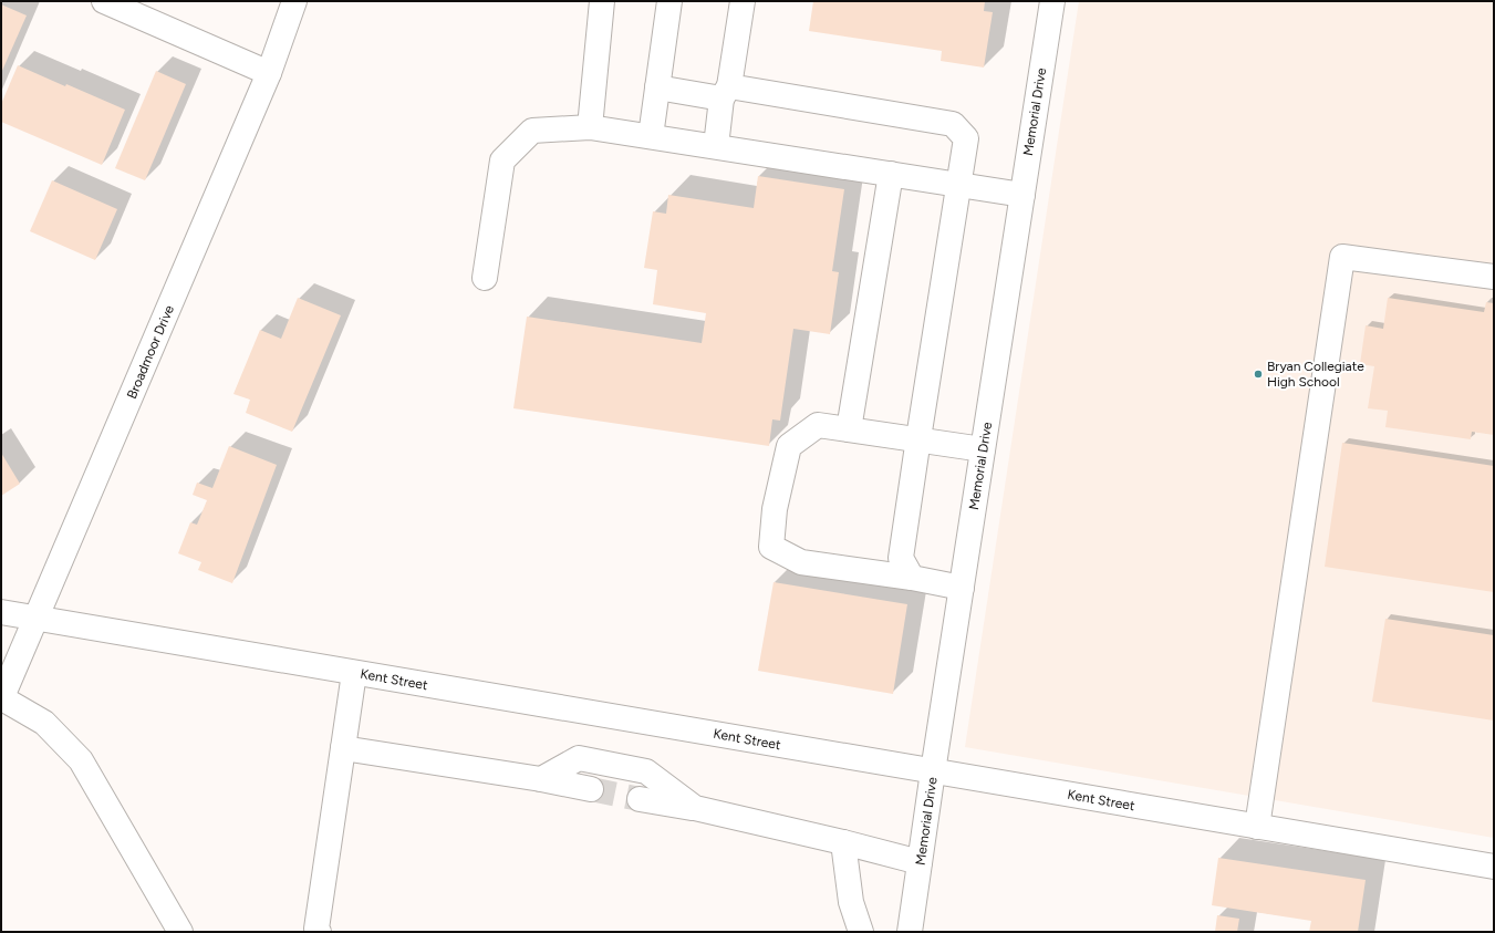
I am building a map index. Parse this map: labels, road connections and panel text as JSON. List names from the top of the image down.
{
  "streets": {
    "street": ["Memorial Drive", "Broadmoor Drive", "Kent Street"]
  },
  "crossings": [
    ["Memorial Drive", "Kent Street"],
    ["Broadmoor Drive", "Kent Street"]
  ],
  "places": ["Bryan Collegiate High School"]
}
